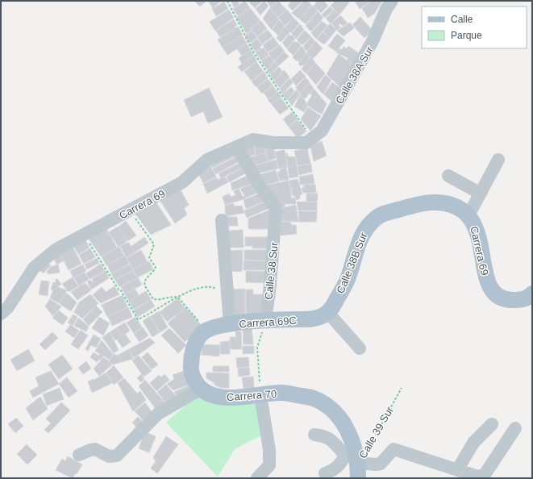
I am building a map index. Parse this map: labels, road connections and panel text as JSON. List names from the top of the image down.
{
  "streets": {
    "main road": [
      "Carrera 69",
      "Calle 38B Sur",
      "Carrera 69C",
      "Carrera 70",
      "Calle 39 Sur"
    ],
    "street": ["Calle 38A Sur", "Calle 38 Sur"]
  },
  "crossings": [
    ["Calle 38A Sur", "Carrera 69"],
    ["Carrera 69", "Calle 38B Sur"],
    ["Carrera 69", "Calle 38 Sur"],
    ["Calle 38B Sur", "Carrera 69C"],
    ["Calle 38 Sur", "Carrera 69C"],
    ["Carrera 70", "Calle 39 Sur"]
  ],
  "legend": ["Calle", "Parque"]
}
